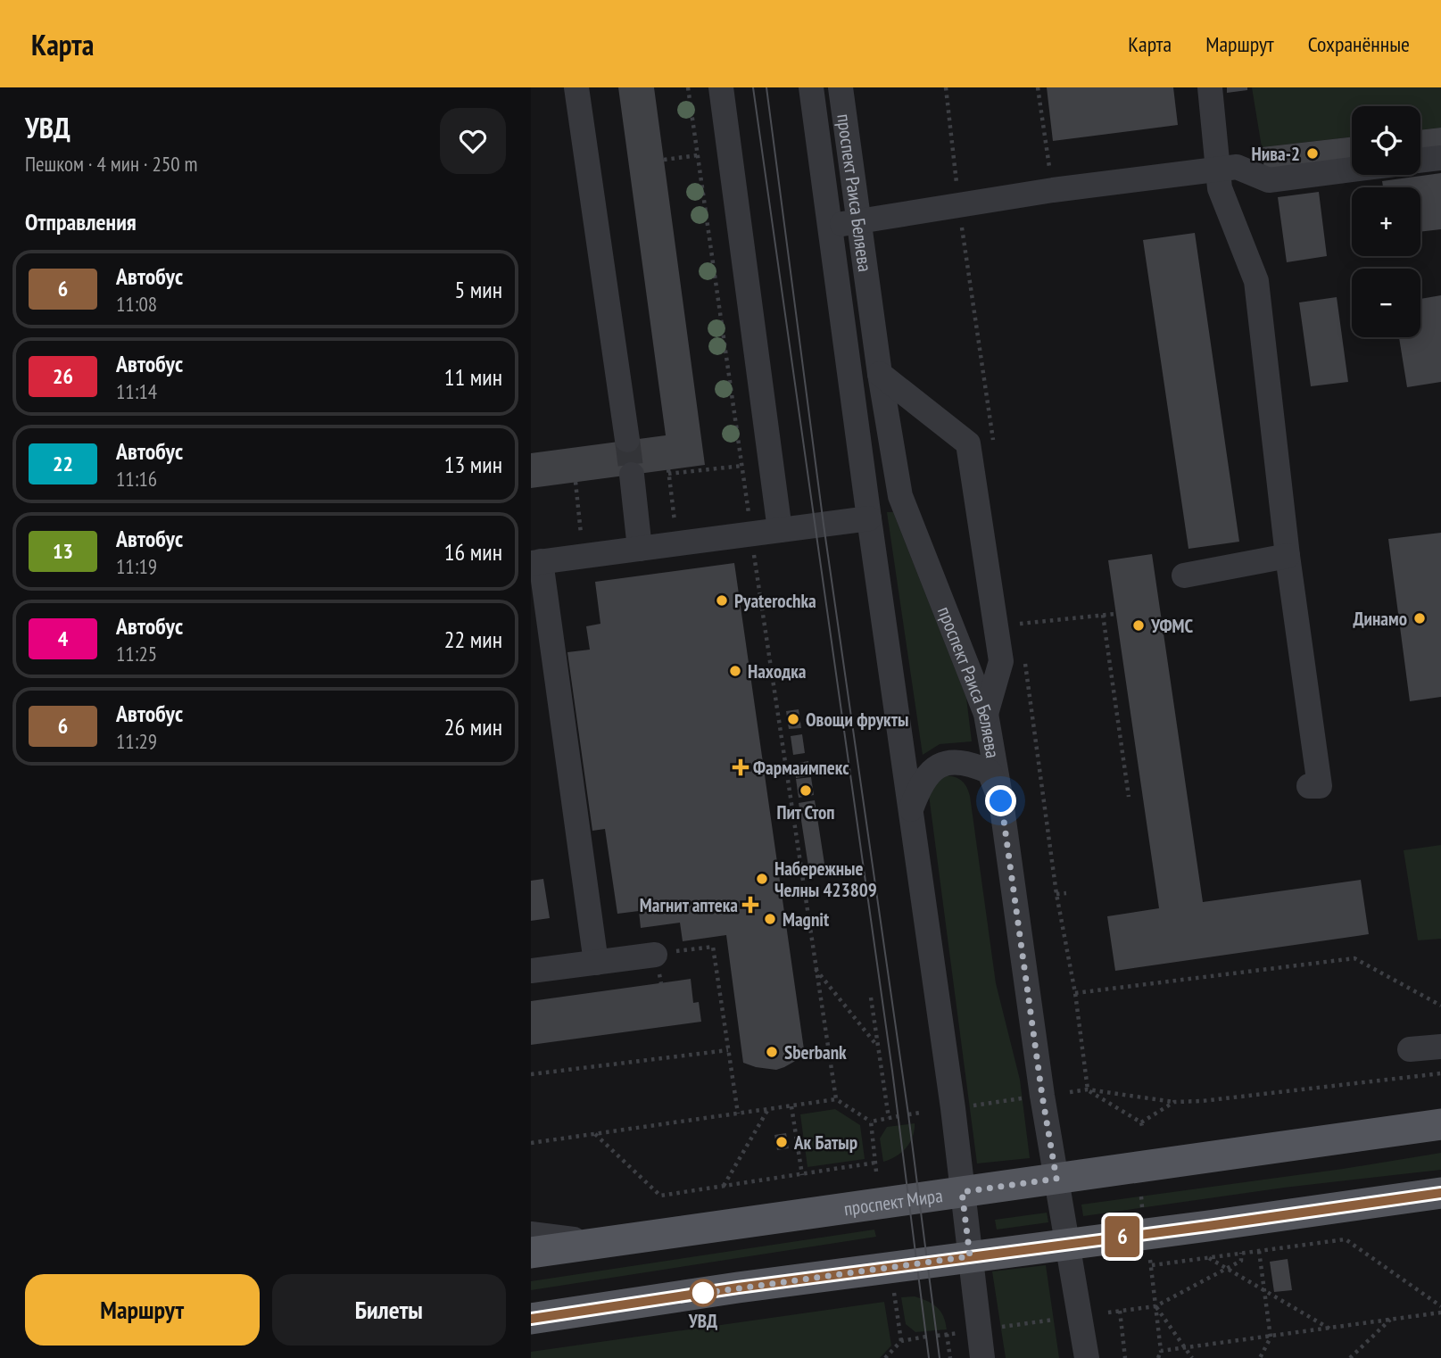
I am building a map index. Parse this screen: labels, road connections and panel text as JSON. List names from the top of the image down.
{
  "streets": {
    "main road": ["проспект Мира"],
    "street": ["проспект Раиса Беляева"]
  },
  "crossings": [
    ["проспект Раиса Беляева", "проспект Мира"]
  ],
  "places": {
    "other": [
      "Нива-2",
      "Pyaterochka",
      "Динамо",
      "УФМС",
      "Находка",
      "Овощи фрукты",
      "Пит Стоп",
      "Набережные Челны 423809",
      "Magnit",
      "Sberbank",
      "Ак Батыр",
      "УВД"
    ],
    "health": ["Фармаимпекс", "Магнит аптека"]
  },
  "lines": ["bus line 6"],
  "page": {
    "header": "Карта",
    "nav": ["Карта", "Маршрут", "Сохранённые"],
    "heading": [
      ["УВД", "Пешком · 4 мин · 250 m"],
      "Отправления"
    ],
    "on_map": "6",
    "map_buttons": ["+", "−"],
    "list": [
      {
        "mark": "6",
        "name": "Автобус",
        "note": "11:08",
        "value": "5 мин"
      },
      {
        "mark": "26",
        "name": "Автобус",
        "note": "11:14",
        "value": "11 мин"
      },
      {
        "mark": "22",
        "name": "Автобус",
        "note": "11:16",
        "value": "13 мин"
      },
      {
        "mark": "13",
        "name": "Автобус",
        "note": "11:19",
        "value": "16 мин"
      },
      {
        "mark": "4",
        "name": "Автобус",
        "note": "11:25",
        "value": "22 мин"
      },
      {
        "mark": "6",
        "name": "Автобус",
        "note": "11:29",
        "value": "26 мин"
      }
    ],
    "buttons": ["Маршрут", "Билеты"]
  }
}
